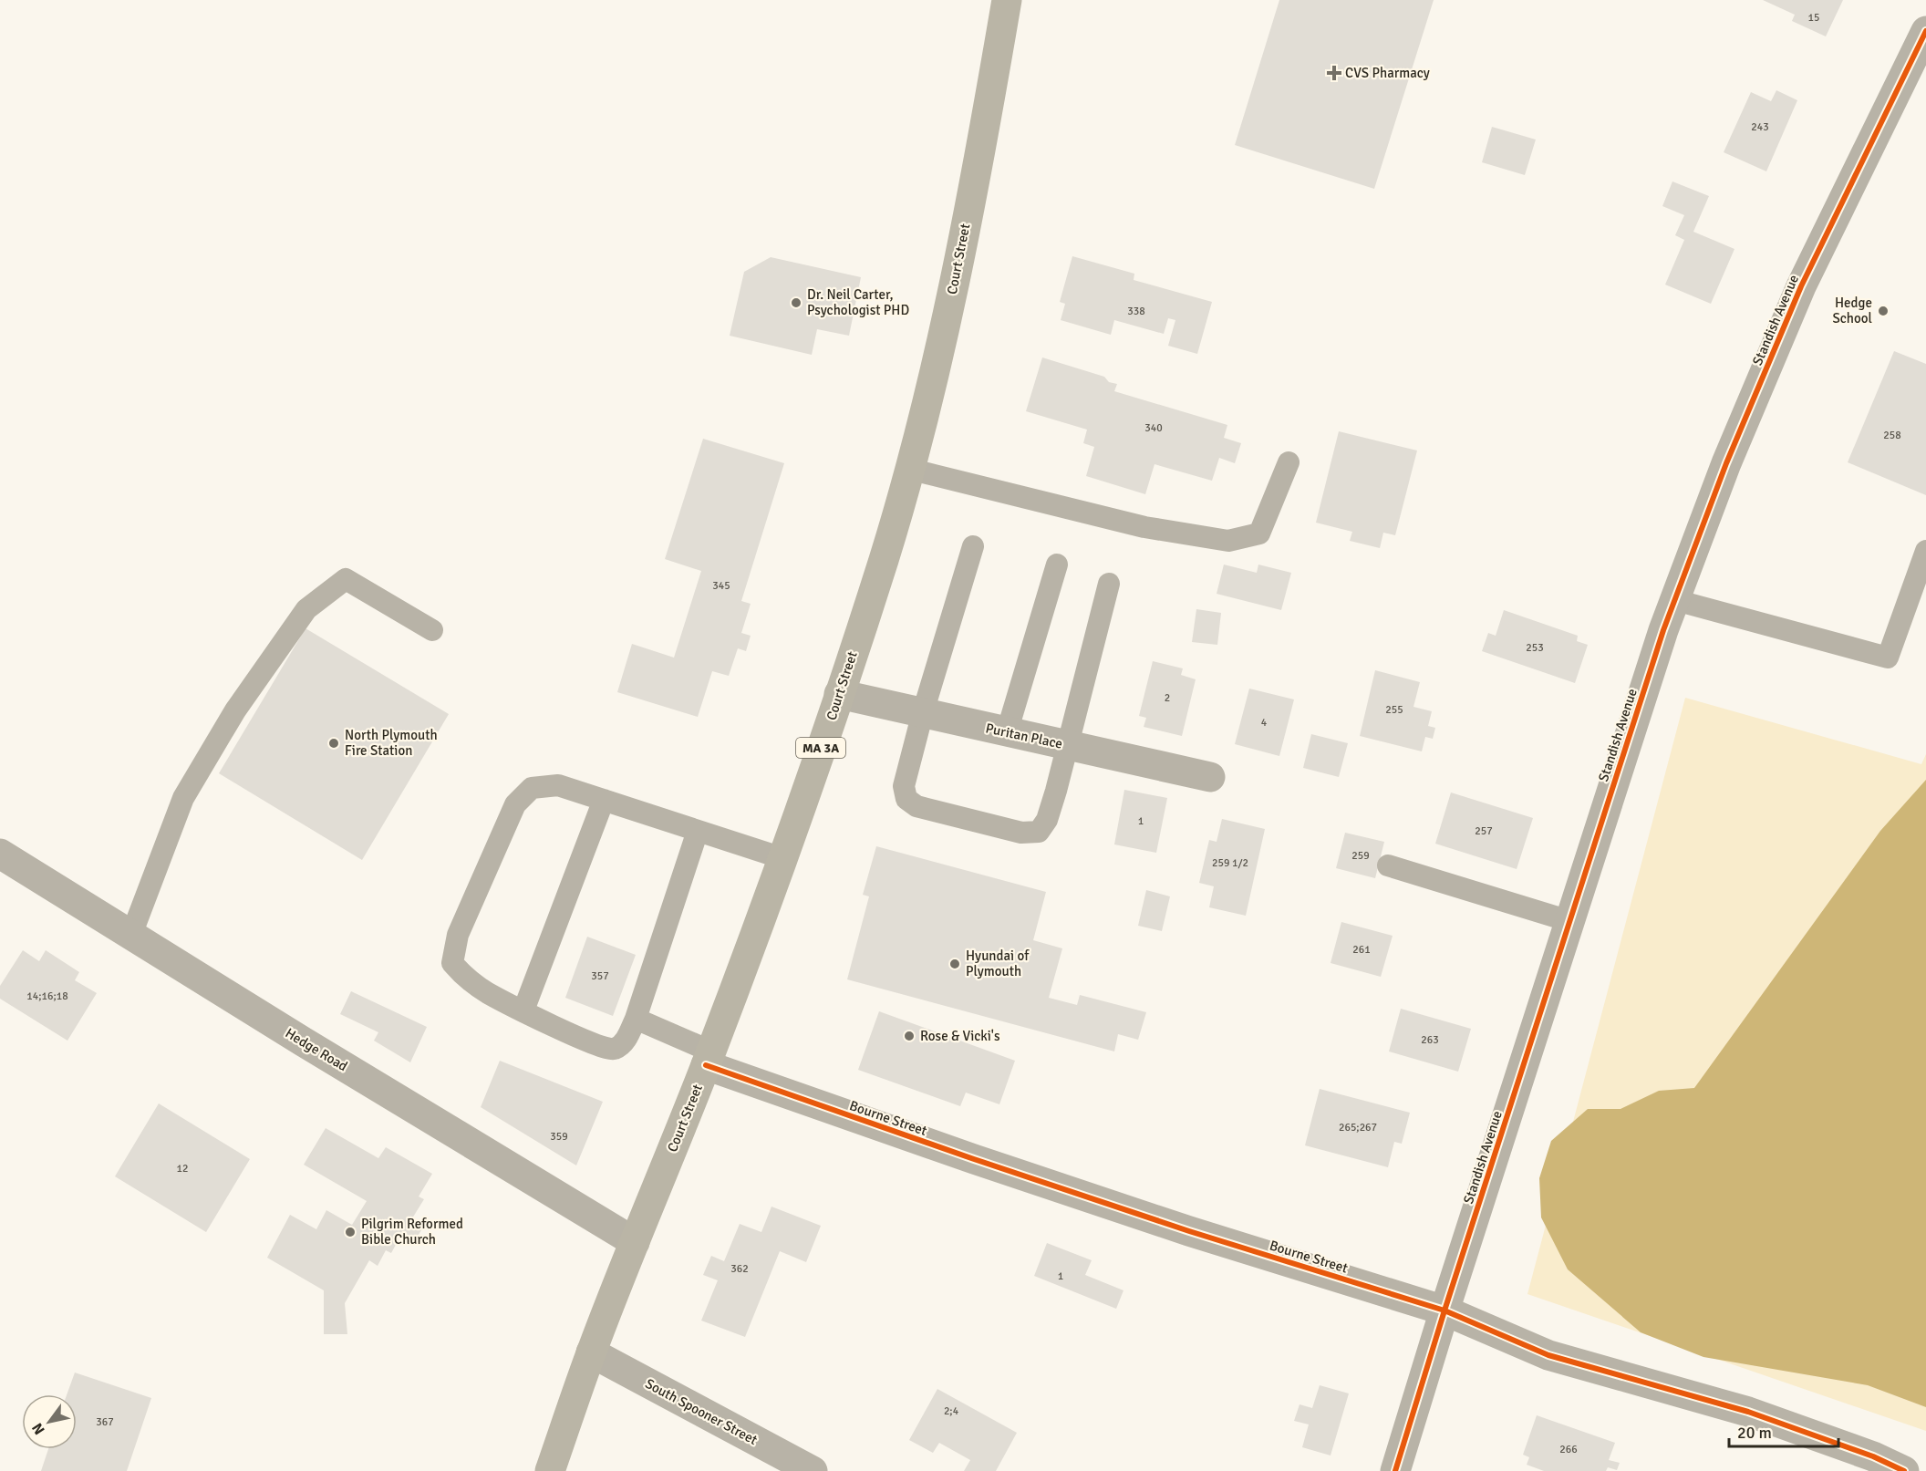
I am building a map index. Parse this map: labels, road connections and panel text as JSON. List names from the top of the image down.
{
  "streets": {
    "main road": ["Court Street", "MA 3A"],
    "street": [
      "Standish Avenue",
      "Puritan Place",
      "Hedge Road",
      "Bourne Street",
      "South Spooner Street"
    ]
  },
  "crossings": [
    ["Court Street", "Puritan Place"],
    ["Court Street", "Hedge Road"],
    ["Court Street", "Bourne Street"],
    ["Court Street", "South Spooner Street"],
    ["Standish Avenue", "Bourne Street"]
  ],
  "places": {
    "health": ["CVS Pharmacy"],
    "other": [
      "Dr. Neil Carter, Psychologist PHD",
      "Hedge School",
      "North Plymouth Fire Station",
      "Hyundai of Plymouth",
      "Rose & Vicki's",
      "Pilgrim Reformed Bible Church"
    ]
  },
  "house_numbers": [
    "15",
    "243",
    "338",
    "340",
    "258",
    "345",
    "253",
    "2",
    "255",
    "4",
    "1",
    "257",
    "259",
    "259 1/2",
    "261",
    "357",
    "14;16;18",
    "263",
    "265;267",
    "359",
    "12",
    "362",
    "1",
    "2;4",
    "367",
    "266"
  ],
  "scale_bar": "20 m",
  "north": "bottom left"
}
